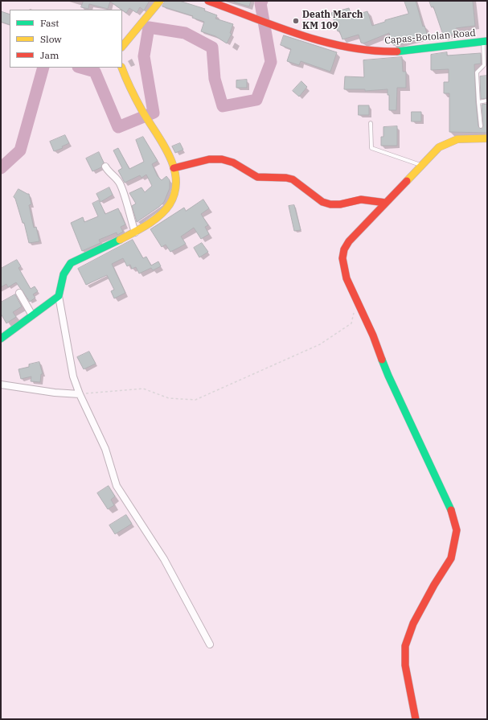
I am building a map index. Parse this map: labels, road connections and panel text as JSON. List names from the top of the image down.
{
  "streets": {
    "street": ["Capas-Botolan Road"]
  },
  "places": ["Death March KM 109"],
  "legend": ["Fast", "Slow", "Jam"]
}
